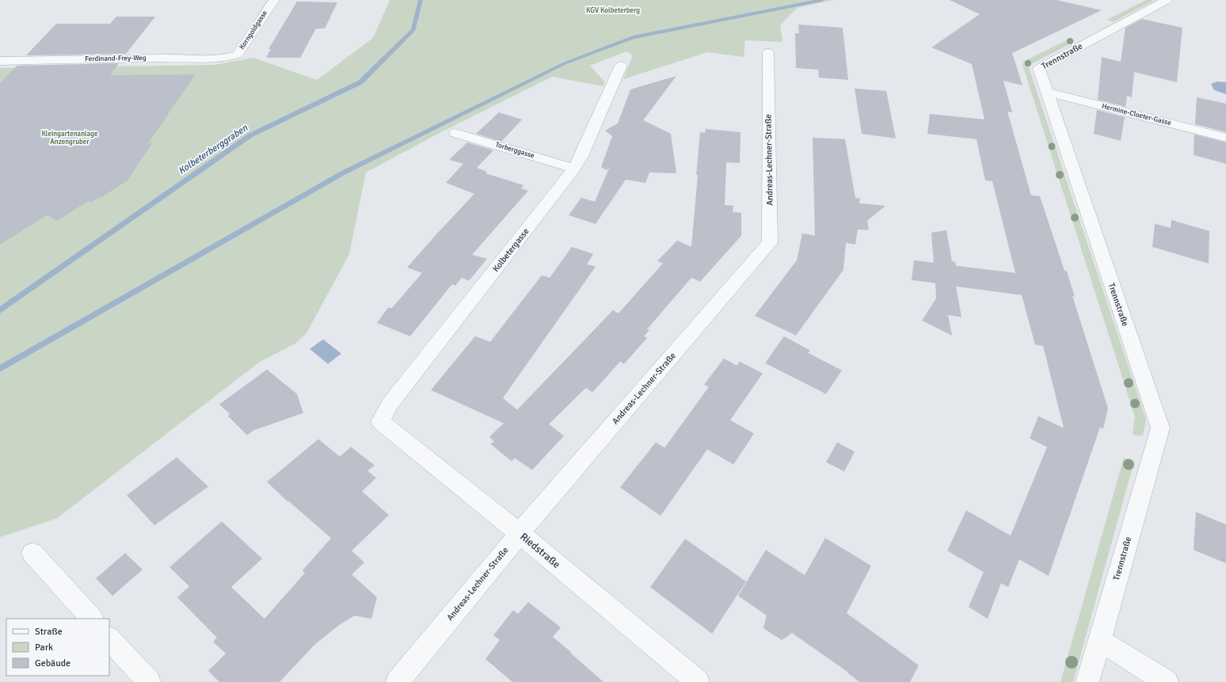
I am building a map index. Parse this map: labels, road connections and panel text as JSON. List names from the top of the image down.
{
  "streets": {
    "street": [
      "Korngoldgasse",
      "Trennstraße",
      "Ferdinand-Frey-Weg",
      "Hermine-Cloeter-Gasse",
      "Torberggasse",
      "Andreas-Lechner-Straße",
      "Kolbetergasse",
      "Riedstraße"
    ]
  },
  "crossings": [
    ["Korngoldgasse", "Ferdinand-Frey-Weg"],
    ["Trennstraße", "Hermine-Cloeter-Gasse"],
    ["Torberggasse", "Kolbetergasse"],
    ["Andreas-Lechner-Straße", "Riedstraße"],
    ["Kolbetergasse", "Riedstraße"]
  ],
  "water": ["Kolbeterberggraben"],
  "parks": ["KGV Kolbeterberg", "Kleingartenanlage Anzengruber"],
  "legend": ["Straße", "Park", "Gebäude"]
}
